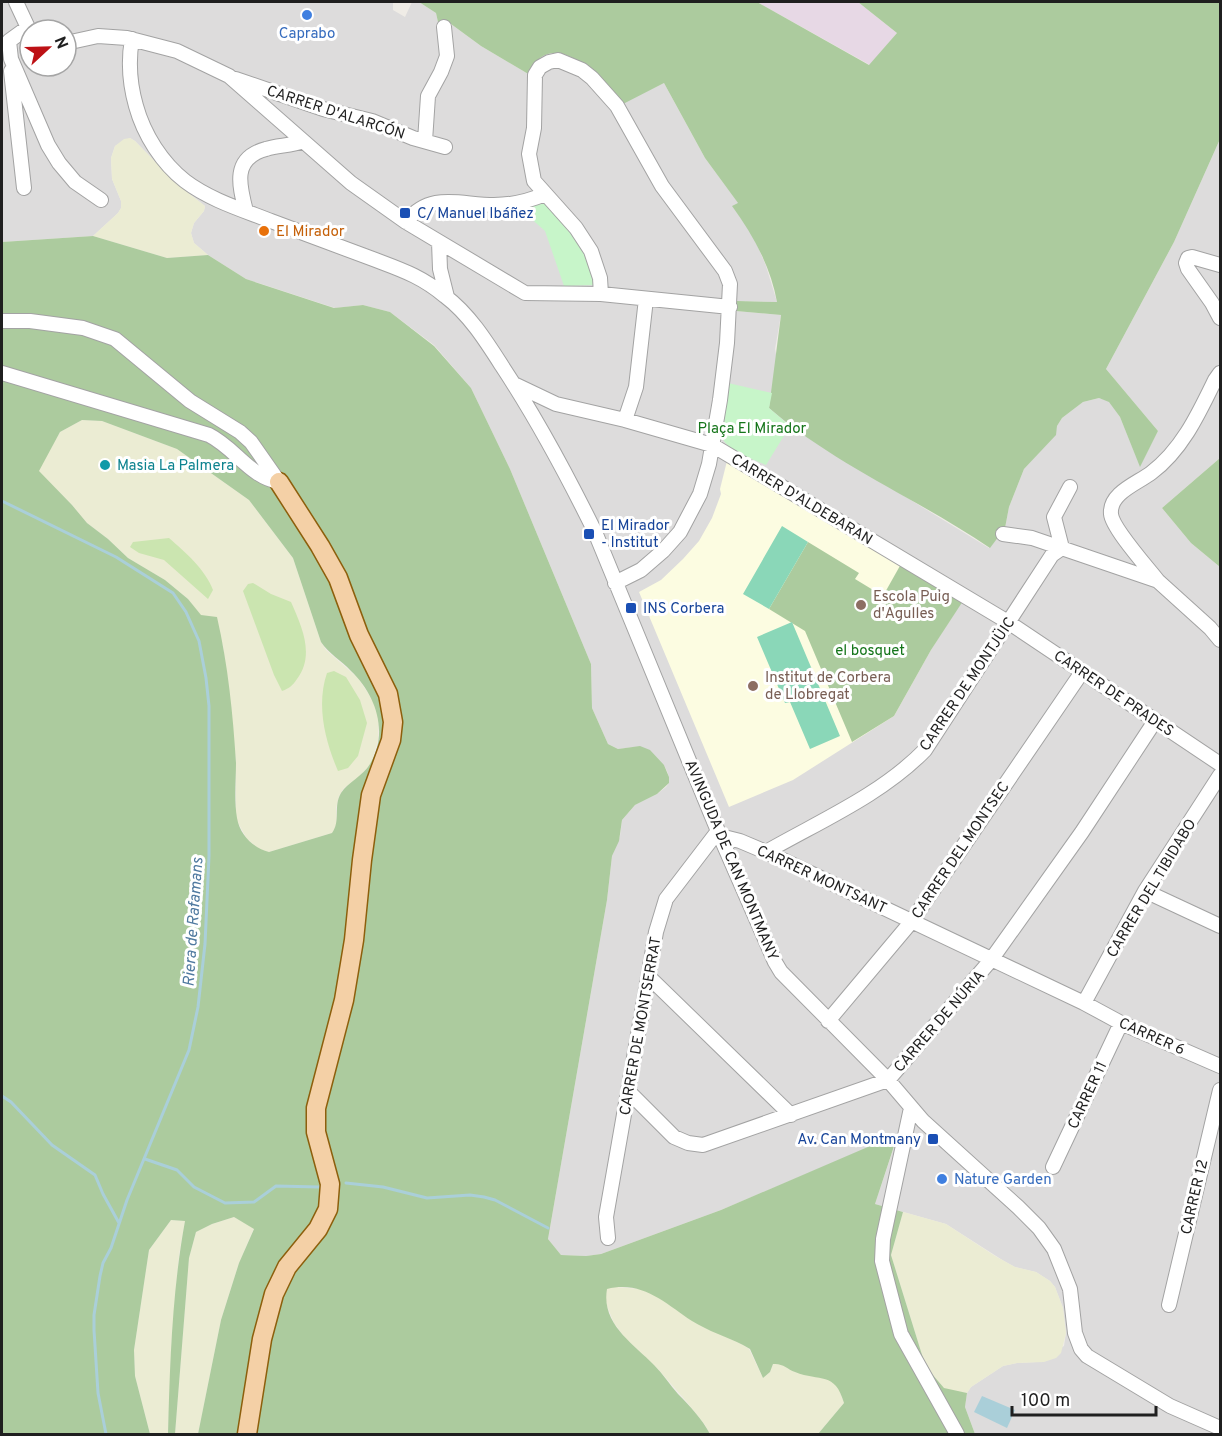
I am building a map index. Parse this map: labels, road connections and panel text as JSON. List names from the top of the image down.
{
  "streets": {
    "street": [
      "CARRER D'ALARCÓN",
      "CARRER D'ALDEBARAN",
      "CARRER DE MONTJÜIC",
      "CARRER DE PRADES",
      "CARRER DEL MONTSEC",
      "AVINGUDA DE CAN MONTMANY",
      "CARRER MONTSANT",
      "CARRER DEL TIBIDABO",
      "CARRER DE NÚRIA",
      "CARRER DE MONTSERRAT",
      "CARRER 6",
      "CARRER 11",
      "CARRER 12"
    ]
  },
  "crossings": [
    ["CARRER D'ALDEBARAN", "CARRER DE MONTJÜIC"],
    ["CARRER D'ALDEBARAN", "CARRER DE PRADES"],
    ["CARRER D'ALDEBARAN", "AVINGUDA DE CAN MONTMANY"],
    ["CARRER DE MONTJÜIC", "CARRER DE PRADES"],
    ["CARRER DE MONTJÜIC", "CARRER MONTSANT"],
    ["CARRER DE PRADES", "CARRER DEL MONTSEC"],
    ["CARRER DE PRADES", "CARRER DE NÚRIA"],
    ["CARRER DEL MONTSEC", "AVINGUDA DE CAN MONTMANY"],
    ["CARRER DEL MONTSEC", "CARRER MONTSANT"],
    ["AVINGUDA DE CAN MONTMANY", "CARRER MONTSANT"],
    ["AVINGUDA DE CAN MONTMANY", "CARRER DE NÚRIA"],
    ["AVINGUDA DE CAN MONTMANY", "CARRER DE MONTSERRAT"],
    ["CARRER MONTSANT", "CARRER DEL TIBIDABO"],
    ["CARRER MONTSANT", "CARRER DE NÚRIA"],
    ["CARRER MONTSANT", "CARRER DE MONTSERRAT"],
    ["CARRER MONTSANT", "CARRER 6"],
    ["CARRER DEL TIBIDABO", "CARRER 6"],
    ["CARRER DE NÚRIA", "CARRER DE MONTSERRAT"],
    ["CARRER 6", "CARRER 11"]
  ],
  "water": ["Riera de Rafamans"],
  "parks": ["Plaça El Mirador", "el bosquet"],
  "places": {
    "other": [
      "Caprabo",
      "El Mirador",
      "Masia La Palmera",
      "Escola Puig d'Agulles",
      "Institut de Corbera de Llobregat",
      "Nature Garden"
    ],
    "transit": [
      "C/ Manuel Ibáñez",
      "El Mirador - Institut",
      "INS Corbera",
      "Av. Can Montmany"
    ]
  },
  "scale_bar": "100 m",
  "north": "right"
}
